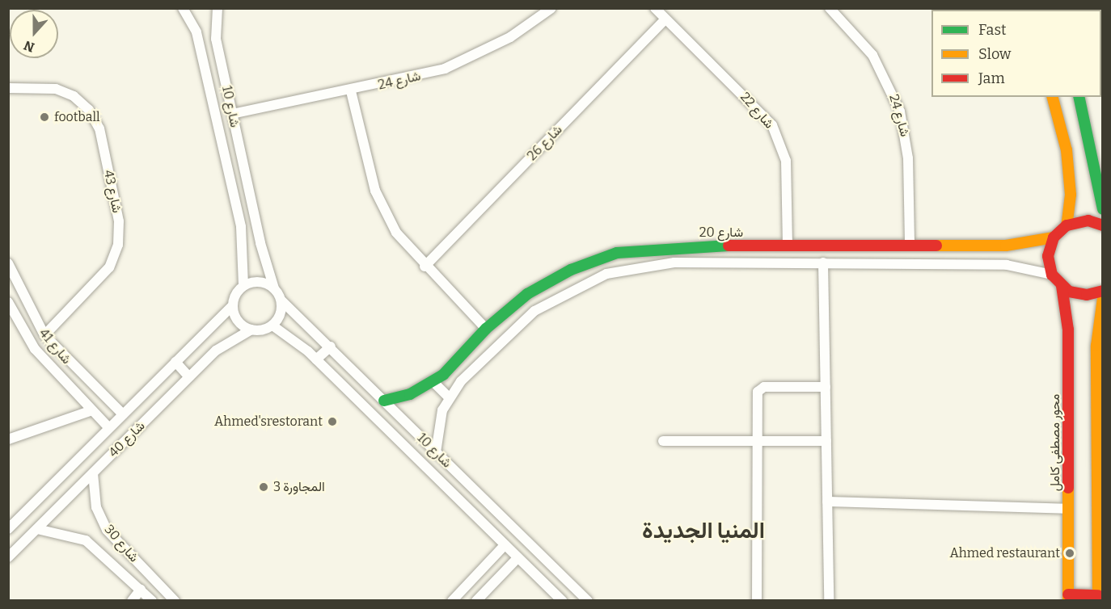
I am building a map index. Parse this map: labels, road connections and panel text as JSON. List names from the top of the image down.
{
  "streets": {
    "street": [
      "شارع 24",
      "شارع 10",
      "شارع 22",
      "شارع 26",
      "شارع 43",
      "شارع 20",
      "شارع 41",
      "شارع 40",
      "محور مصطفى كامل",
      "شارع 30"
    ]
  },
  "crossings": [
    ["شارع 24", "شارع 10"],
    ["شارع 24", "شارع 20"],
    ["شارع 10", "شارع 20"],
    ["شارع 10", "شارع 40"],
    ["شارع 22", "شارع 26"],
    ["شارع 22", "شارع 20"],
    ["شارع 43", "شارع 41"],
    ["شارع 41", "شارع 40"],
    ["شارع 40", "شارع 30"]
  ],
  "districts": ["المنيا الجديدة"],
  "places": [
    "football",
    "Ahmed'srestorant",
    "المجاورة 3",
    "Ahmed restaurant"
  ],
  "legend": ["Fast", "Slow", "Jam"],
  "north": "bottom"
}
